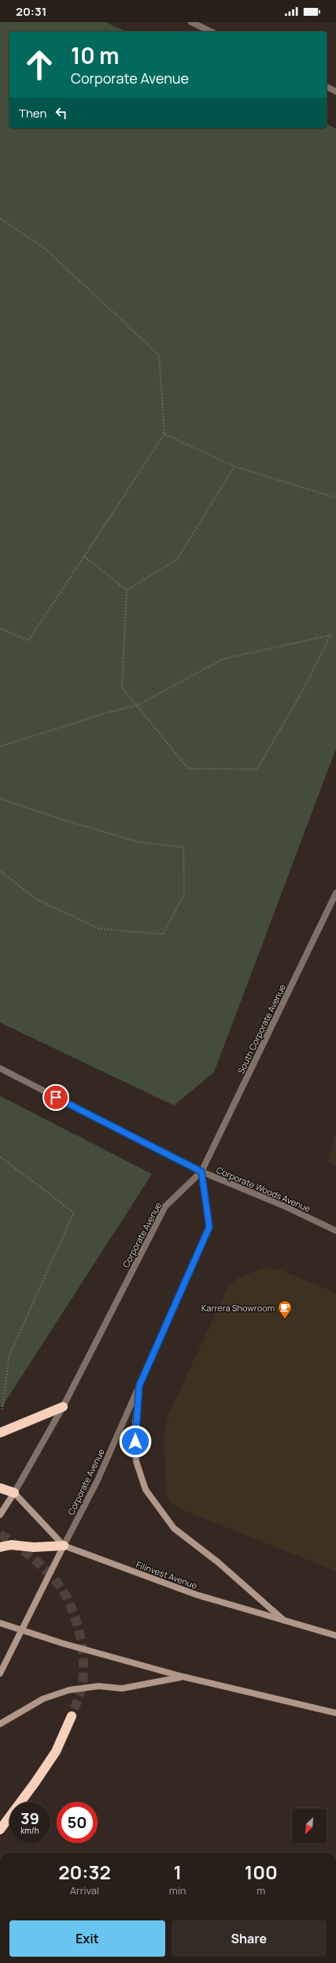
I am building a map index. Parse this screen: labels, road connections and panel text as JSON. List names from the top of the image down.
{
  "streets": {
    "main road": ["Corporate Avenue", "Filinvest Avenue"],
    "street": ["South Corporate Avenue", "Corporate Woods Avenue"]
  },
  "crossings": [
    ["South Corporate Avenue", "Corporate Woods Avenue"],
    ["South Corporate Avenue", "Corporate Avenue"],
    ["Corporate Woods Avenue", "Corporate Avenue"],
    ["Corporate Avenue", "Filinvest Avenue"]
  ],
  "places": {
    "cafe": ["Karrera Showroom"]
  },
  "north": "bottom left",
  "page": {
    "status": "20:31",
    "turn": ["10 m", "Corporate Avenue"],
    "then": "Then",
    "speed": "39 km/h",
    "limit": "50",
    "eta": [
      "20:32",
      "Arrival",
      "1",
      "min",
      "100",
      "m"
    ],
    "buttons": ["Exit", "Share"]
  }
}
